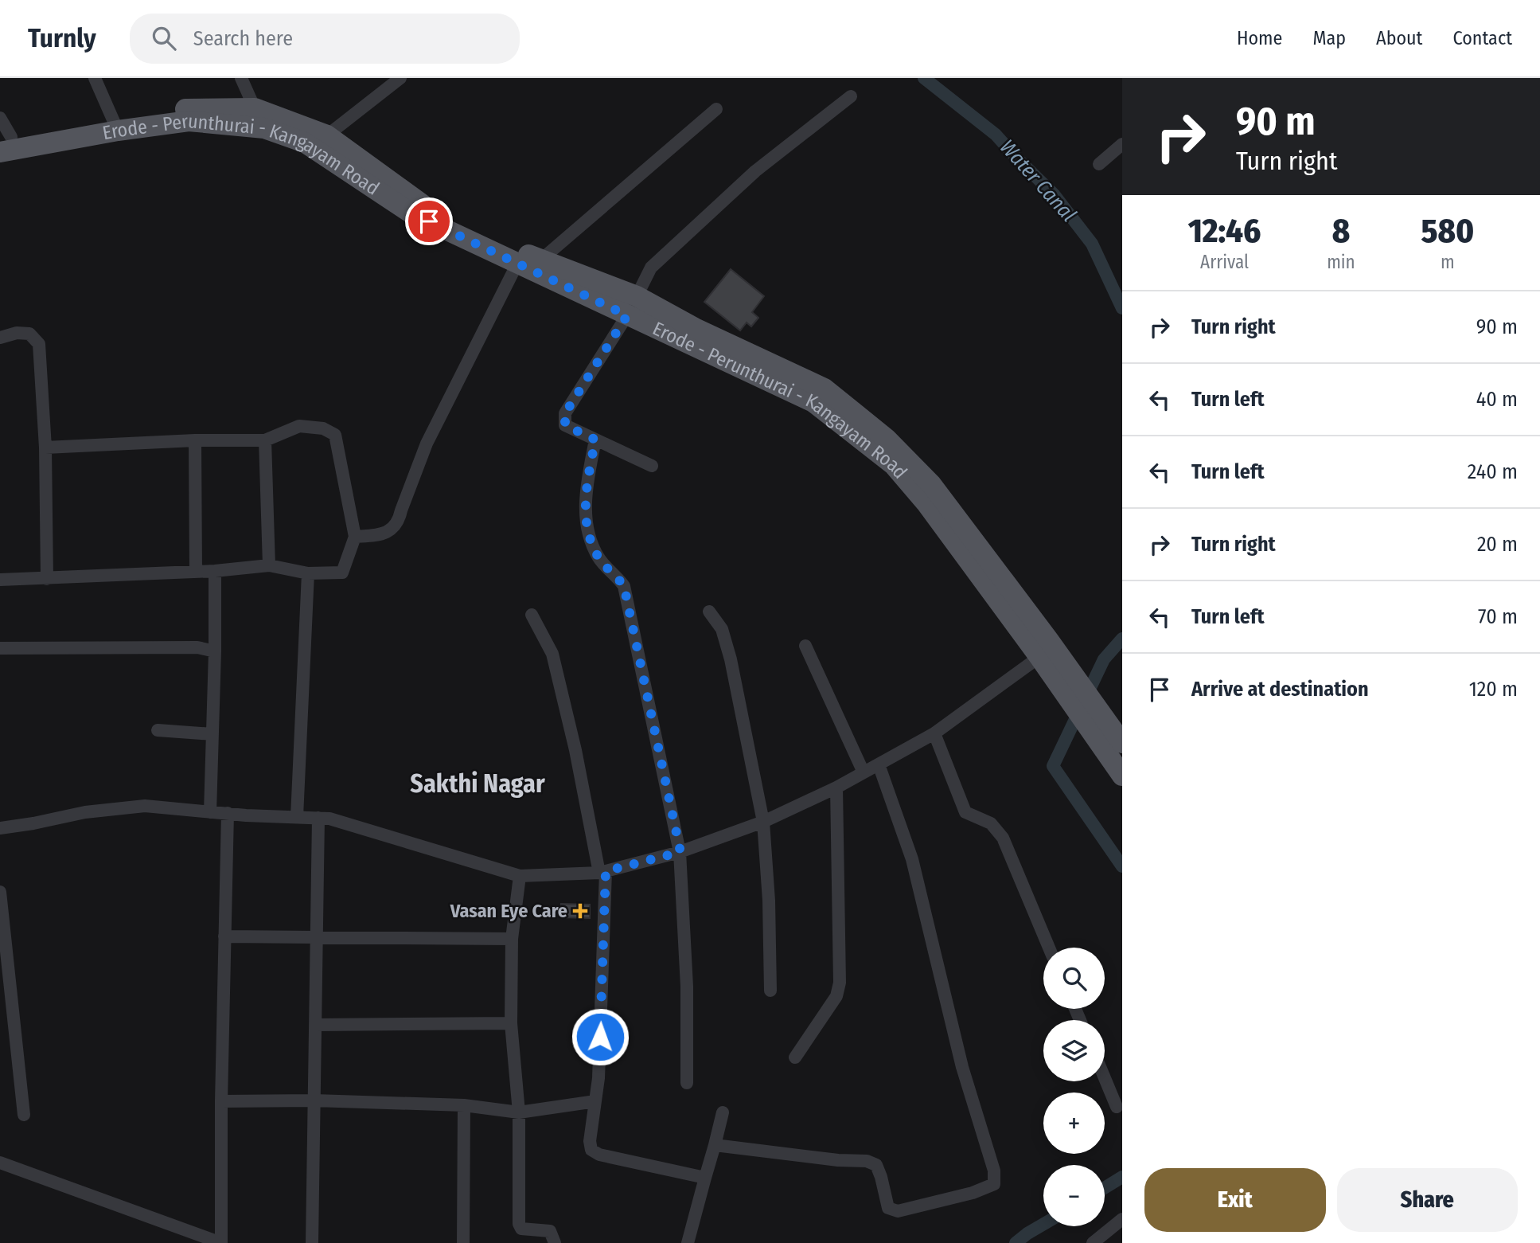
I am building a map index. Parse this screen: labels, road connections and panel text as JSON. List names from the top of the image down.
{
  "streets": {
    "main road": ["Erode - Perunthurai - Kangayam Road"]
  },
  "districts": ["Sakthi Nagar"],
  "water": ["Water Canal"],
  "places": {
    "health": ["Vasan Eye Care"]
  },
  "page": {
    "header": "Turnly",
    "search": "Search here",
    "nav": [
      "Home",
      "Map",
      "About",
      "Contact"
    ],
    "turn": ["90 m", "Turn right"],
    "eta": [
      "12:46",
      "Arrival",
      "8",
      "min",
      "580",
      "m"
    ],
    "list": [
      {
        "name": "Turn right",
        "value": "90 m"
      },
      {
        "name": "Turn left",
        "value": "40 m"
      },
      {
        "name": "Turn left",
        "value": "240 m"
      },
      {
        "name": "Turn right",
        "value": "20 m"
      },
      {
        "name": "Turn left",
        "value": "70 m"
      },
      {
        "name": "Arrive at destination",
        "value": "120 m"
      }
    ],
    "map_buttons": ["+", "−"],
    "buttons": ["Exit", "Share"]
  }
}
